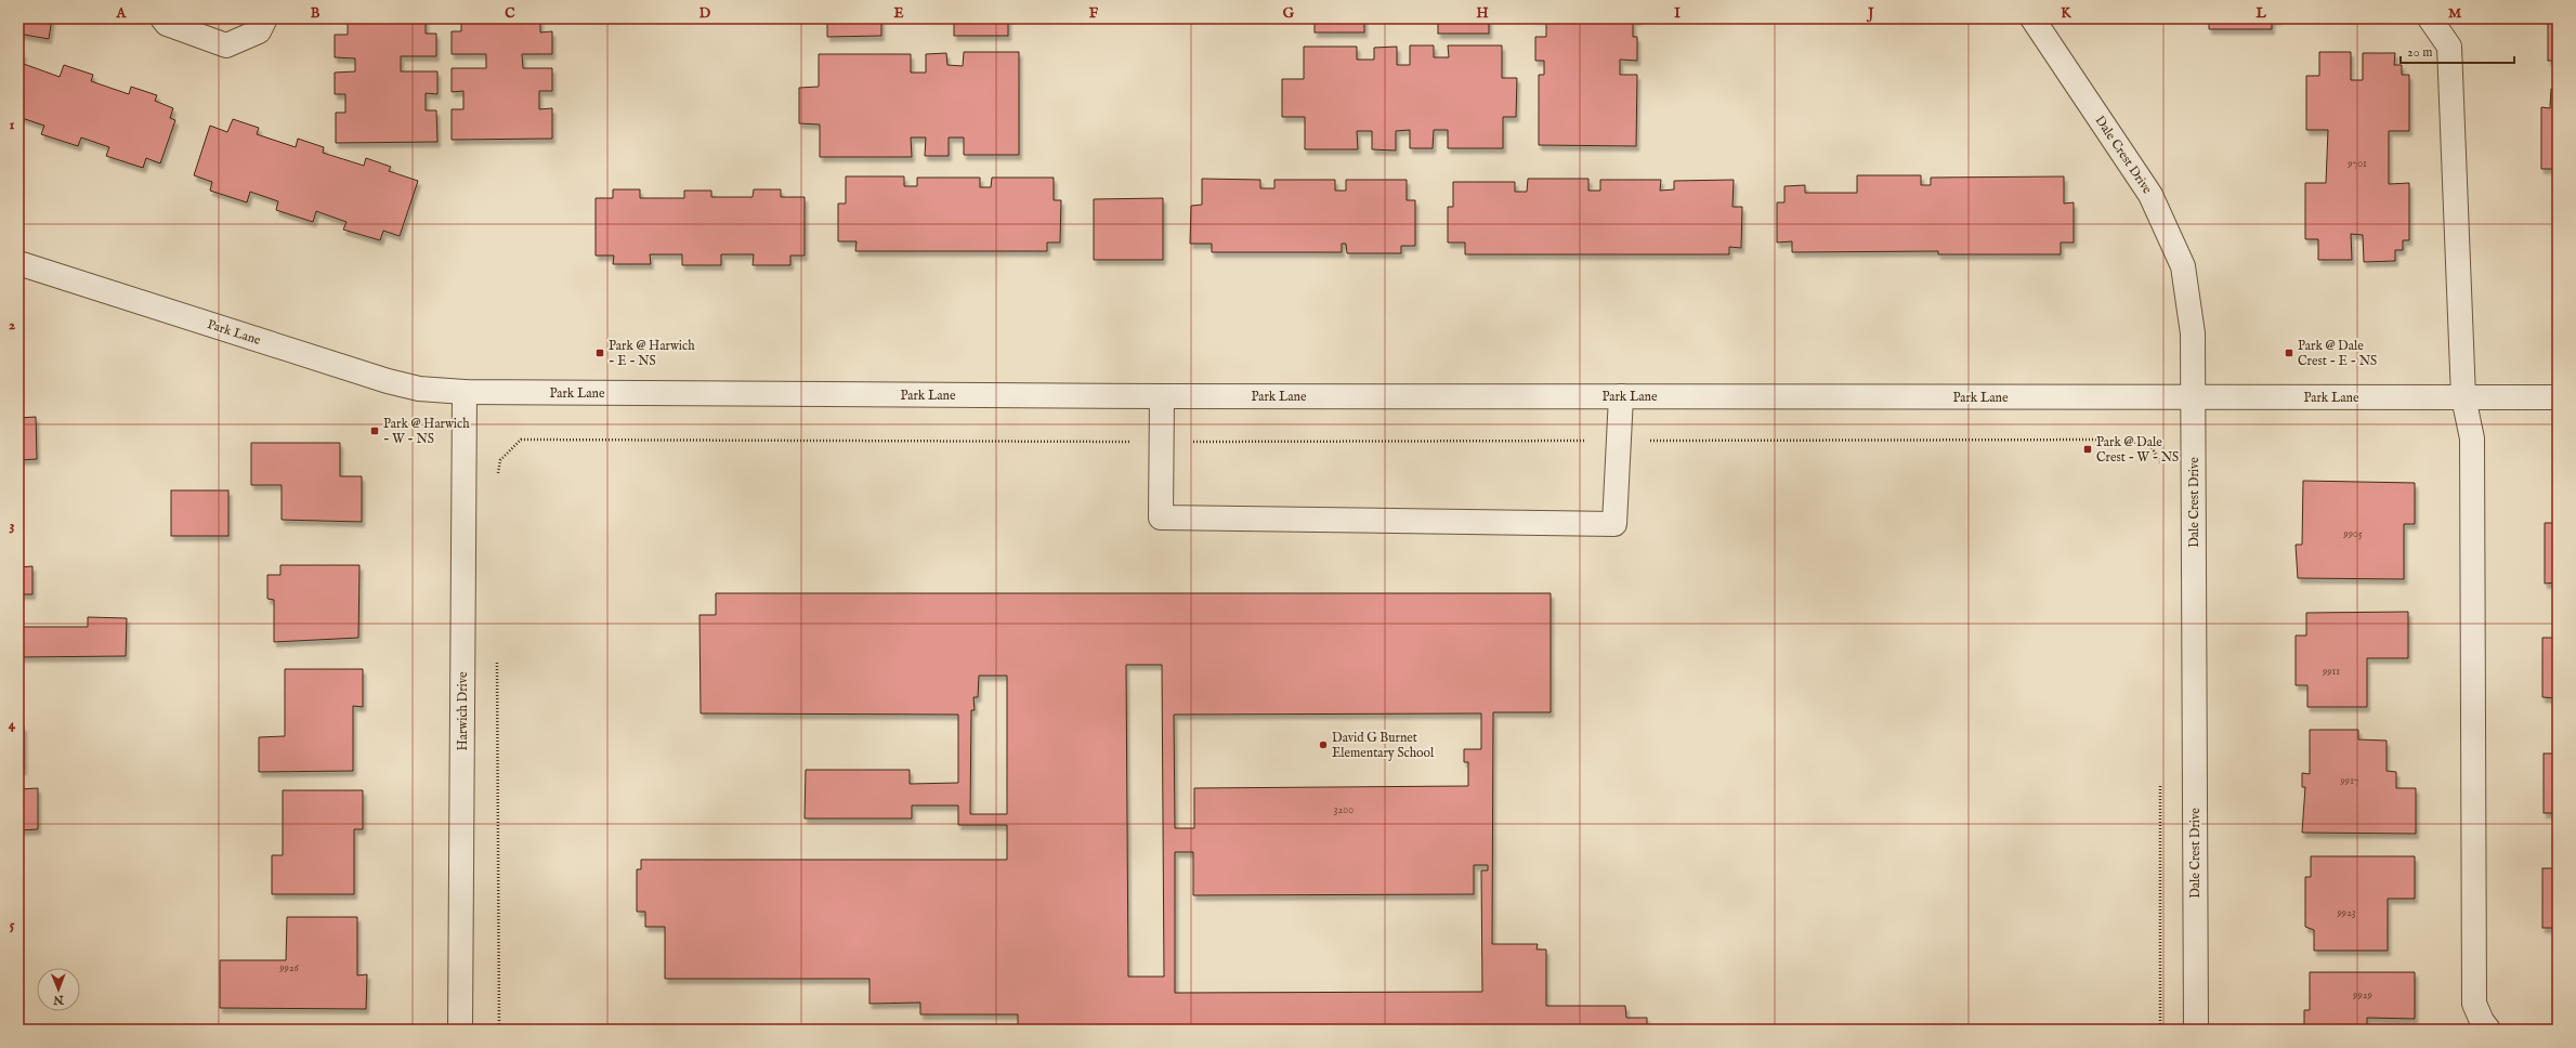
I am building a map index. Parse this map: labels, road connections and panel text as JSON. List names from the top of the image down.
{
  "streets": {
    "street": ["Dale Crest Drive", "Park Lane", "Harwich Drive"]
  },
  "crossings": [
    ["Dale Crest Drive", "Park Lane"],
    ["Park Lane", "Harwich Drive"]
  ],
  "places": {
    "transit": [
      "Park @ Harwich - E - NS",
      "Park @ Dale Crest - E - NS",
      "Park @ Harwich - W - NS",
      "Park @ Dale Crest - W - NS"
    ],
    "other": ["David G Burnet Elementary School"]
  },
  "house_numbers": [
    "9701",
    "9905",
    "9911",
    "9917",
    "3200",
    "9923",
    "9926",
    "9929"
  ],
  "scale_bar": "20 m",
  "north": "bottom",
  "grid": {
    "columns": [
      "A",
      "B",
      "C",
      "D",
      "E",
      "F",
      "G",
      "H",
      "I",
      "J",
      "K",
      "L",
      "M"
    ],
    "rows": [
      "1",
      "2",
      "3",
      "4",
      "5"
    ]
  }
}
